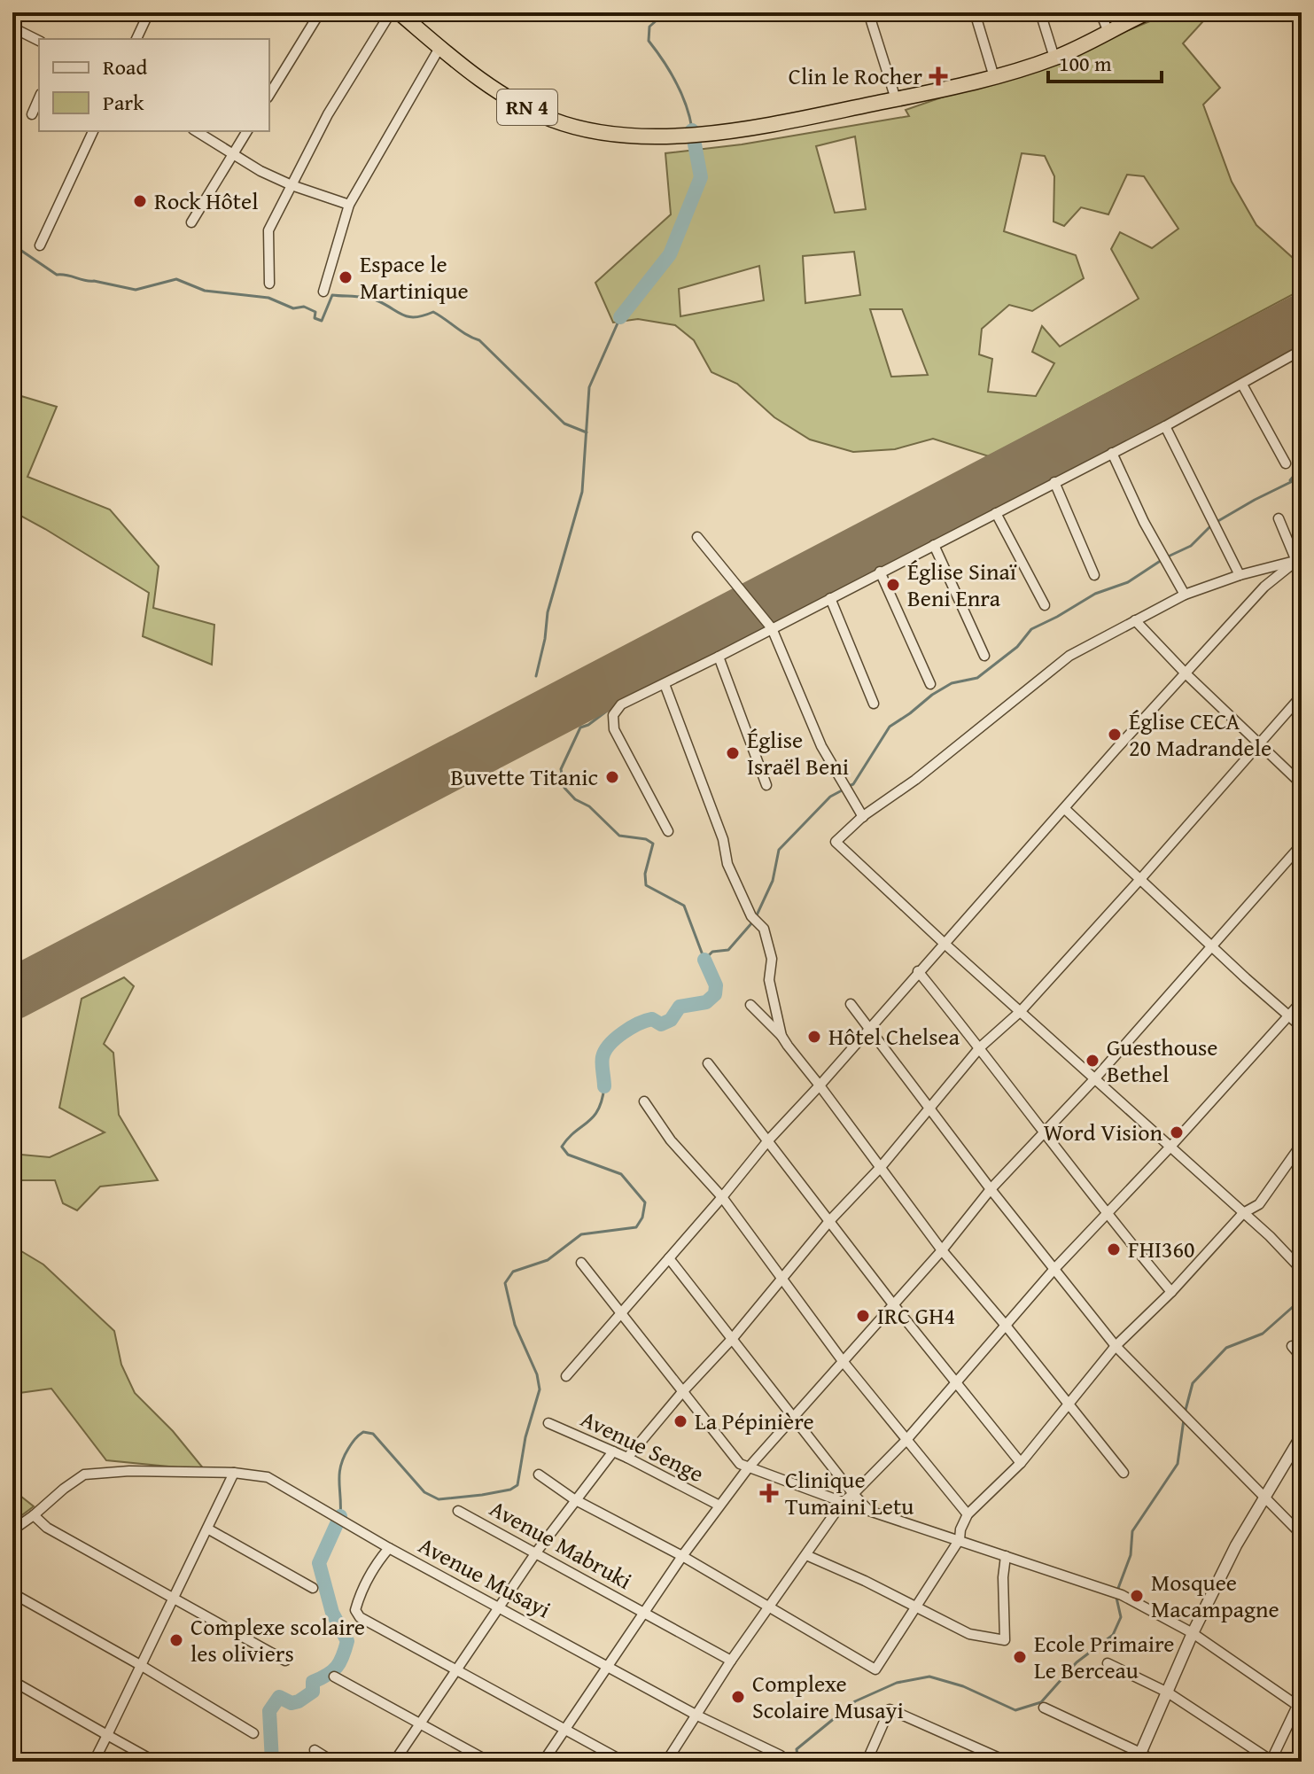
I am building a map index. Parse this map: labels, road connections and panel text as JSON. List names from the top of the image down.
{
  "streets": {
    "highway": ["RN 4"],
    "street": ["Avenue Senge", "Avenue Mabruki", "Avenue Musayi"]
  },
  "places": {
    "health": ["Clin le Rocher", "Clinique Tumaini Letu"],
    "other": [
      "Rock Hôtel",
      "Espace le Martinique",
      "Église Sinaï Beni Enra",
      "Église CECA 20 Madrandele",
      "Église Israël Beni",
      "Buvette Titanic",
      "Hôtel Chelsea",
      "Guesthouse Bethel",
      "Word Vision",
      "FHI360",
      "IRC GH4",
      "La Pépinière",
      "Mosquee Macampagne",
      "Complexe scolaire les oliviers",
      "Ecole Primaire Le Berceau",
      "Complexe Scolaire Musayi"
    ]
  },
  "legend": ["Road", "Park"],
  "scale_bar": "100 m"
}
